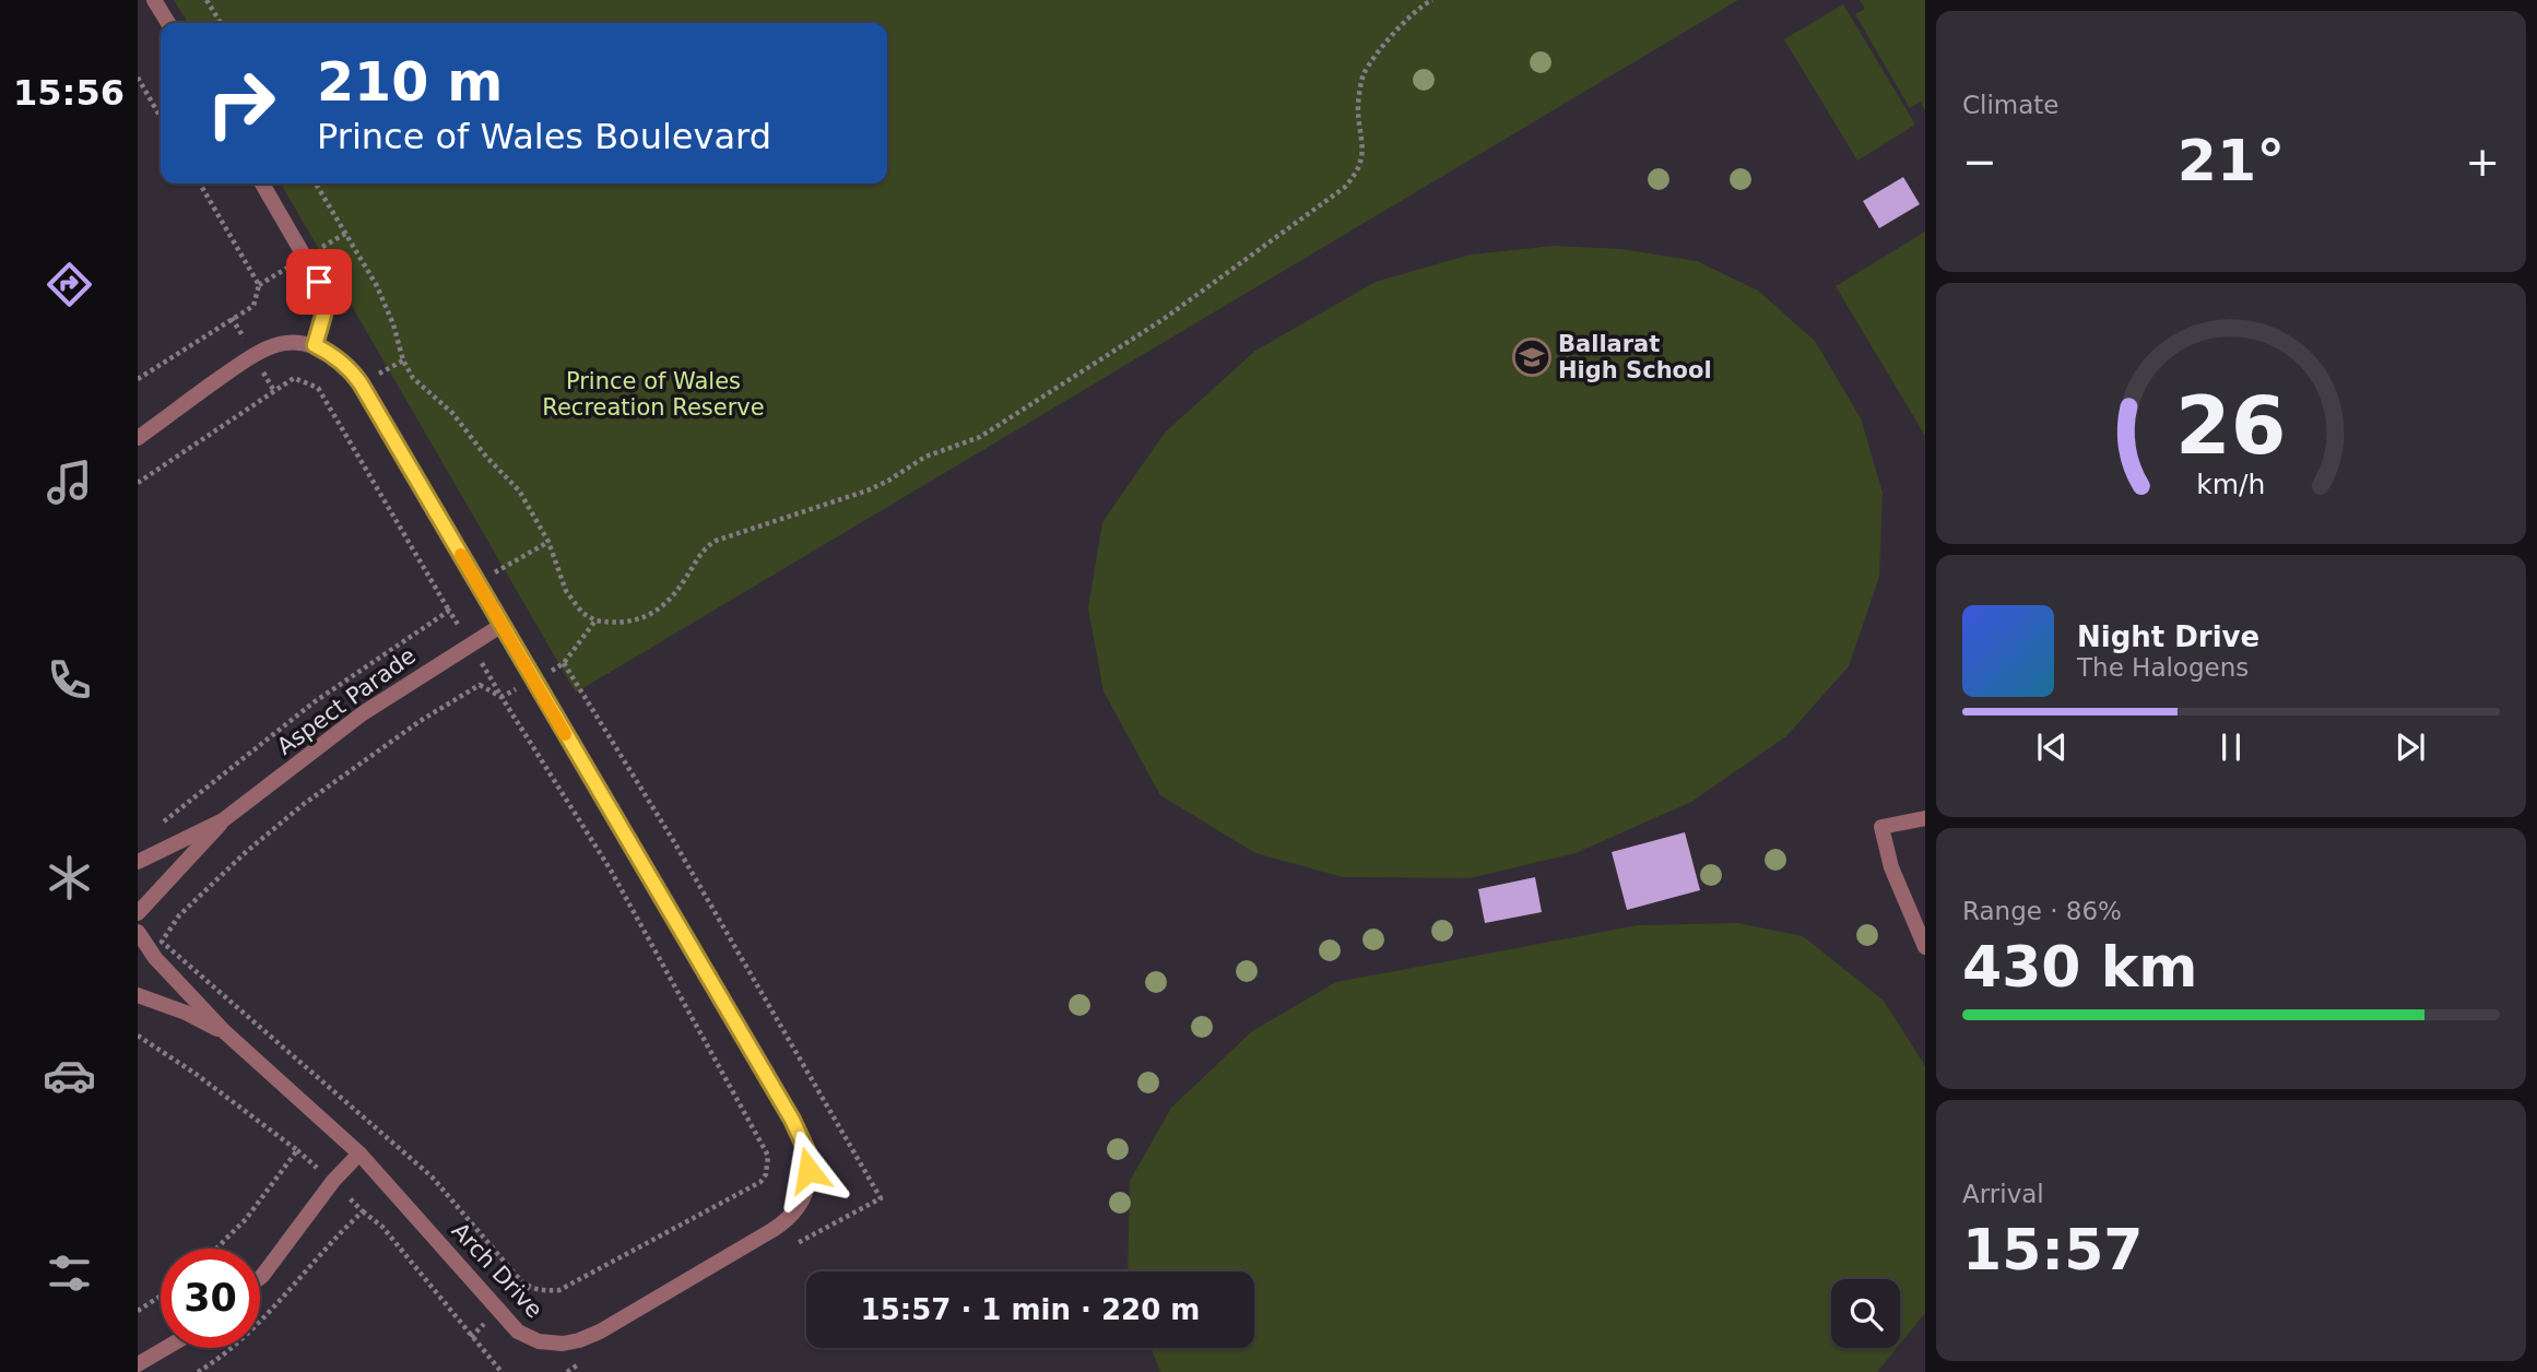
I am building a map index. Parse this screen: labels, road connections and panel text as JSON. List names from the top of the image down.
{
  "streets": {
    "street": ["Aspect Parade", "Arch Drive"]
  },
  "crossings": [
    ["Aspect Parade", "Arch Drive"]
  ],
  "parks": ["Prince of Wales Recreation Reserve"],
  "places": {
    "school or university": ["Ballarat High School"]
  },
  "page": {
    "tabs": "15:56",
    "tile": [
      "Climate",
      ["Range · 86%", "430 km"],
      ["Arrival", "15:57"]
    ],
    "turn": ["210 m", "Prince of Wales Boulevard"],
    "heat": ["−", "21°", "+"],
    "song": ["Night Drive", "The Halogens"],
    "limit": "30",
    "trip": "15:57 · 1 min · 220 m",
    "gauge": ["26", "km/h"]
  }
}
